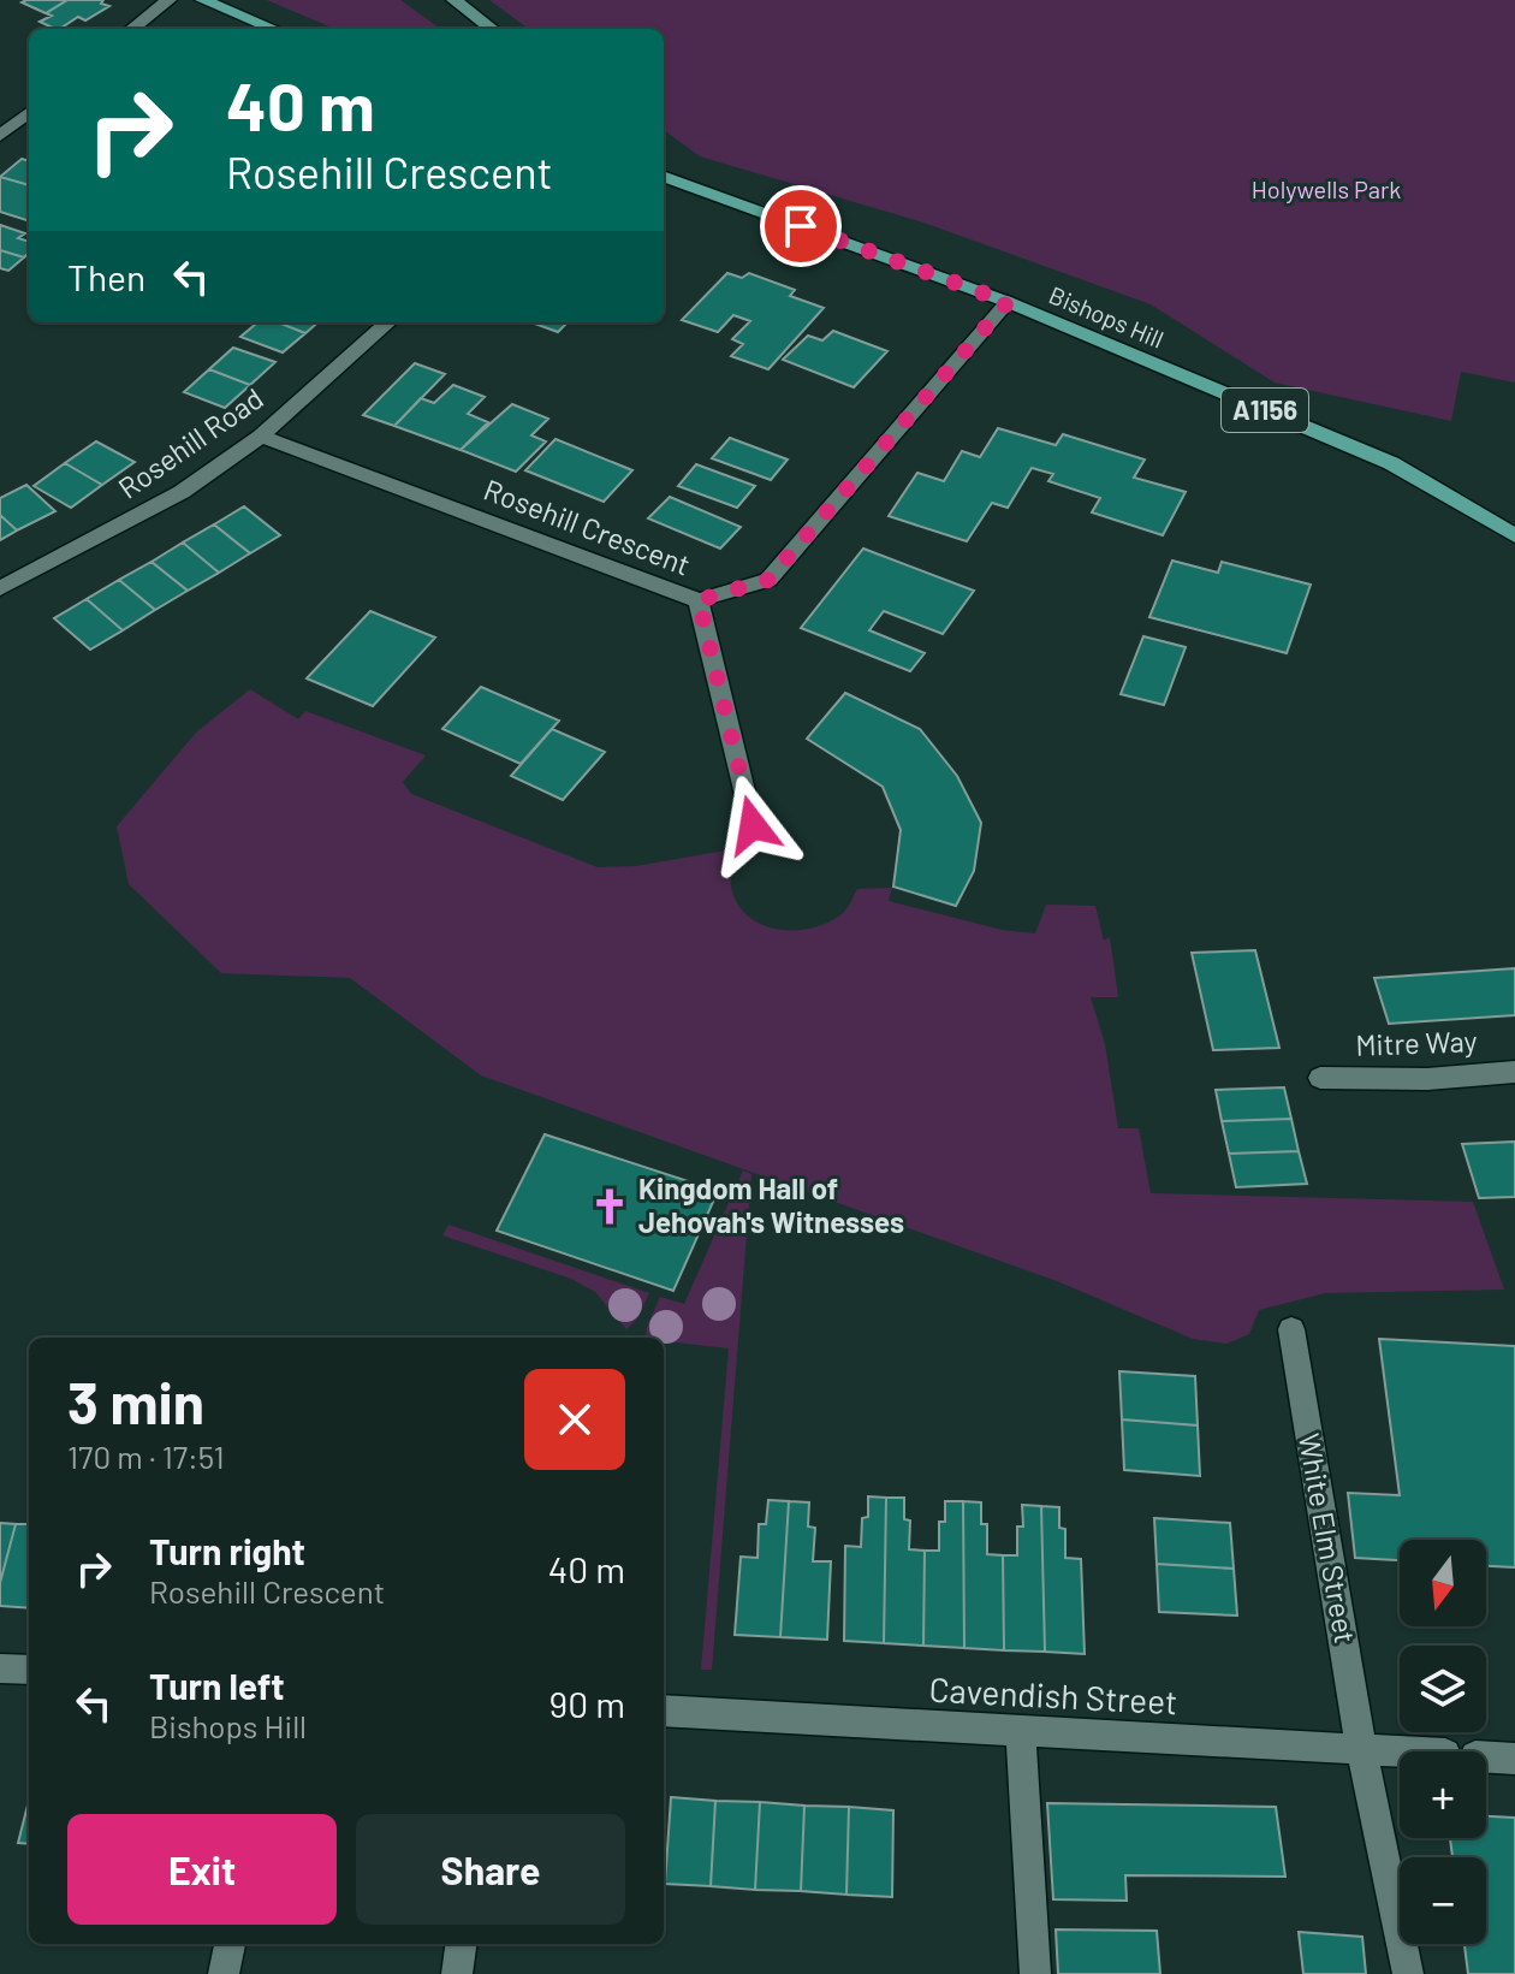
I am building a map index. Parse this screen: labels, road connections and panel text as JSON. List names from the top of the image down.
{
  "streets": {
    "main road": ["Bishops Hill", "A1156"],
    "street": [
      "Rosehill Road",
      "Rosehill Crescent",
      "Mitre Way",
      "White Elm Street",
      "Cavendish Street"
    ]
  },
  "crossings": [
    ["Bishops Hill", "Rosehill Crescent"],
    ["Rosehill Road", "Rosehill Crescent"],
    ["White Elm Street", "Cavendish Street"]
  ],
  "parks": ["Holywells Park"],
  "places": {
    "church": ["Kingdom Hall of Jehovah's Witnesses"]
  },
  "north": "bottom",
  "page": {
    "turn": ["40 m", "Rosehill Crescent"],
    "then": "Then",
    "heading": ["3 min", "170 m · 17:51"],
    "list": [
      {
        "name": "Turn right",
        "note": "Rosehill Crescent",
        "value": "40 m"
      },
      {
        "name": "Turn left",
        "note": "Bishops Hill",
        "value": "90 m"
      }
    ],
    "map_buttons": ["+", "−"],
    "buttons": ["Exit", "Share"]
  }
}
